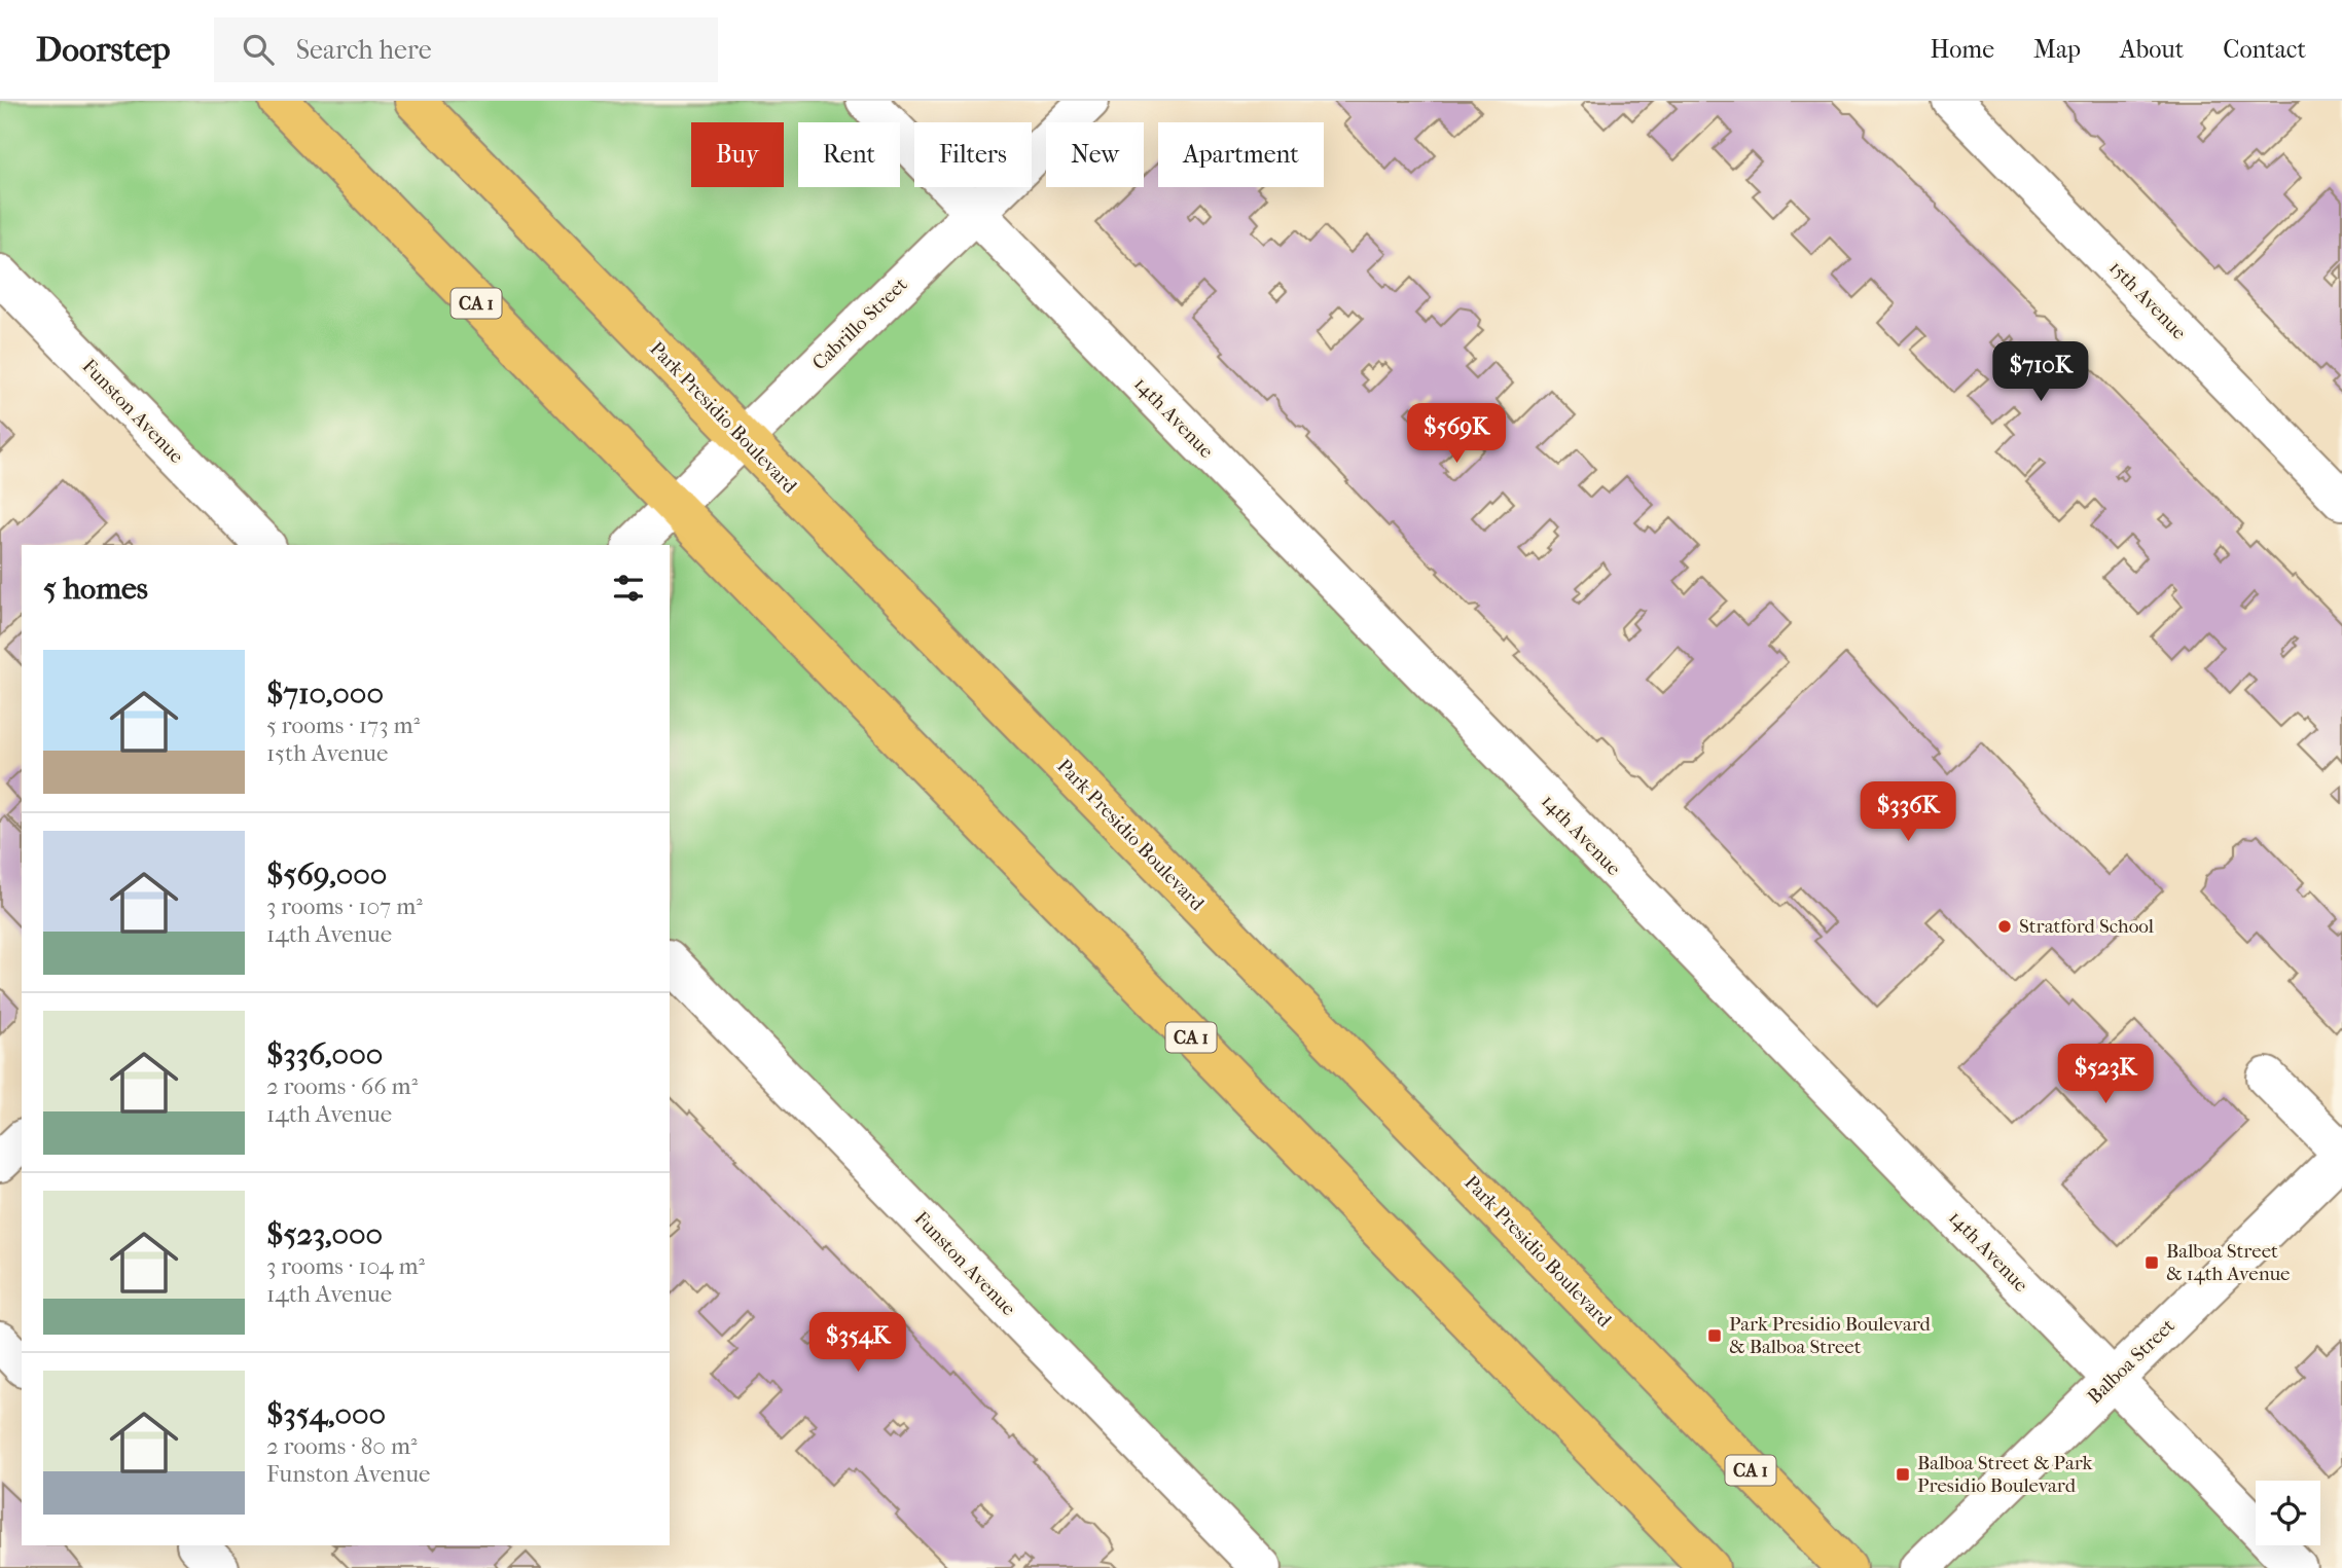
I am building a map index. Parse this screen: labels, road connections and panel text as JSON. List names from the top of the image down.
{
  "streets": {
    "highway": ["CA 1", "Park Presidio Boulevard"],
    "street": [
      "15th Avenue",
      "Cabrillo Street",
      "Funston Avenue",
      "14th Avenue",
      "Balboa Street"
    ]
  },
  "crossings": [
    ["CA 1", "Cabrillo Street"],
    ["Cabrillo Street", "Park Presidio Boulevard"],
    ["Cabrillo Street", "14th Avenue"],
    ["14th Avenue", "Balboa Street"]
  ],
  "places": {
    "other": ["Stratford School"],
    "transit": ["Balboa Street & 14th Avenue", "Park Presidio Boulevard & Balboa Street", "Balboa Street & Park Presidio Boulevard"]
  },
  "page": {
    "header": "Doorstep",
    "search": "Search here",
    "nav": [
      "Home",
      "Map",
      "About",
      "Contact"
    ],
    "chip": [
      "Buy",
      "Rent",
      "Filters",
      "New",
      "Apartment"
    ],
    "price": [
      "$710K",
      "$569K",
      "$336K",
      "$523K",
      "$354K"
    ],
    "heading": "5 homes",
    "list": [
      {
        "name": "$710,000",
        "note": "5 rooms · 173 m² · 15th Avenue"
      },
      {
        "name": "$569,000",
        "note": "3 rooms · 107 m² · 14th Avenue"
      },
      {
        "name": "$336,000",
        "note": "2 rooms · 66 m² · 14th Avenue"
      },
      {
        "name": "$523,000",
        "note": "3 rooms · 104 m² · 14th Avenue"
      },
      {
        "name": "$354,000",
        "note": "2 rooms · 80 m² · Funston Avenue"
      }
    ]
  }
}
